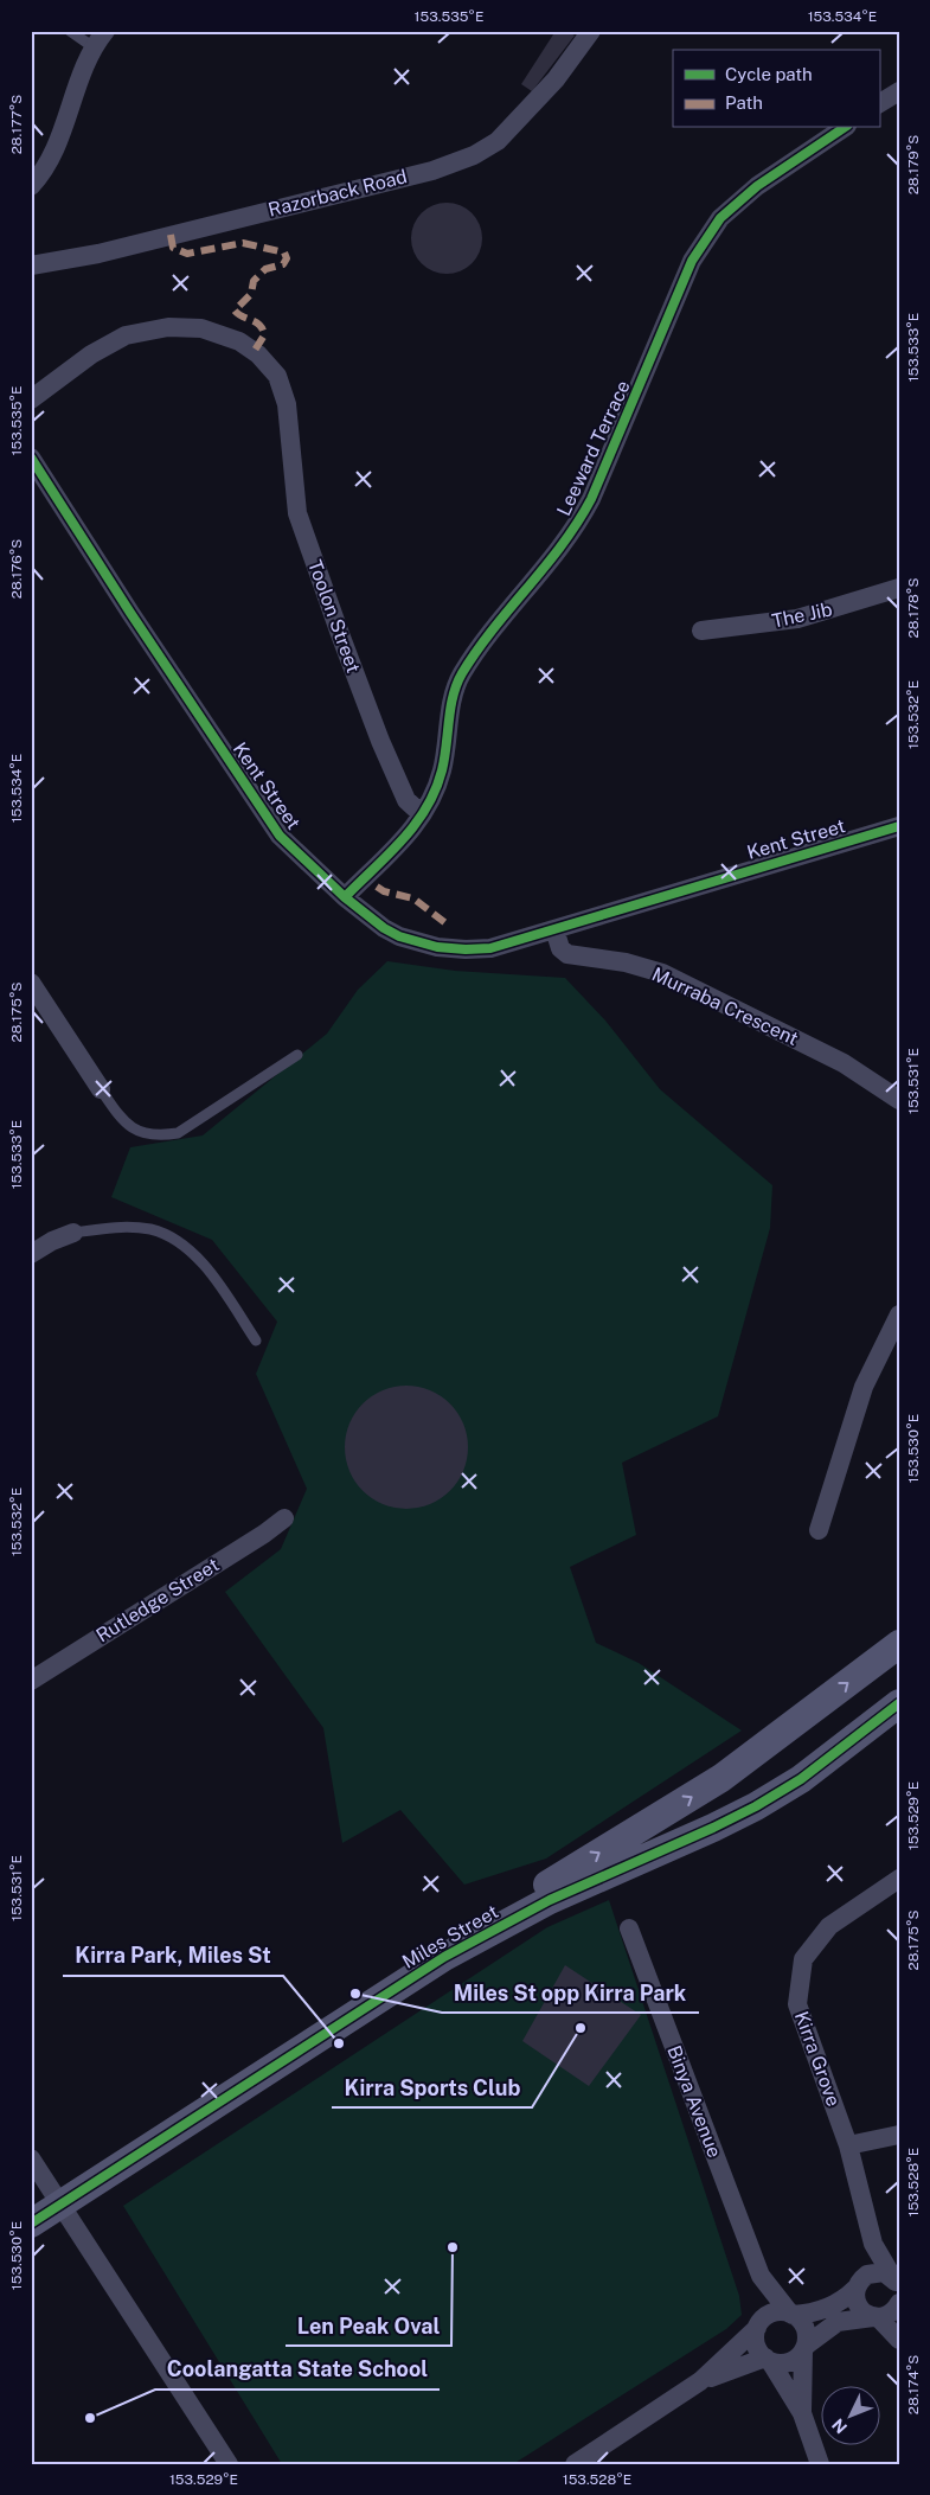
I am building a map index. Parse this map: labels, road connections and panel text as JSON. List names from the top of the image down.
{
  "streets": {
    "street": [
      "Razorback Road",
      "Leeward Terrace",
      "The Jib",
      "Toolon Street",
      "Kent Street",
      "Murraba Crescent",
      "Rutledge Street",
      "Miles Street",
      "Kirra Grove",
      "Binya Avenue"
    ]
  },
  "crossings": [
    ["Leeward Terrace", "Toolon Street"],
    ["Leeward Terrace", "Kent Street"],
    ["Kent Street", "Murraba Crescent"]
  ],
  "places": [
    "Miles St opp Kirra Park",
    "Kirra Sports Club",
    "Kirra Park, Miles St",
    "Len Peak Oval",
    "Coolangatta State School"
  ],
  "legend": ["Cycle path", "Path"],
  "north": "bottom left",
  "coordinates": [
    "153.535°E",
    "153.534°E",
    "28.177°S",
    "28.179°S",
    "153.533°E",
    "28.176°S",
    "28.178°S",
    "153.532°E",
    "28.175°S",
    "153.531°E",
    "153.530°E",
    "153.529°E",
    "153.528°E",
    "28.174°S"
  ]
}
